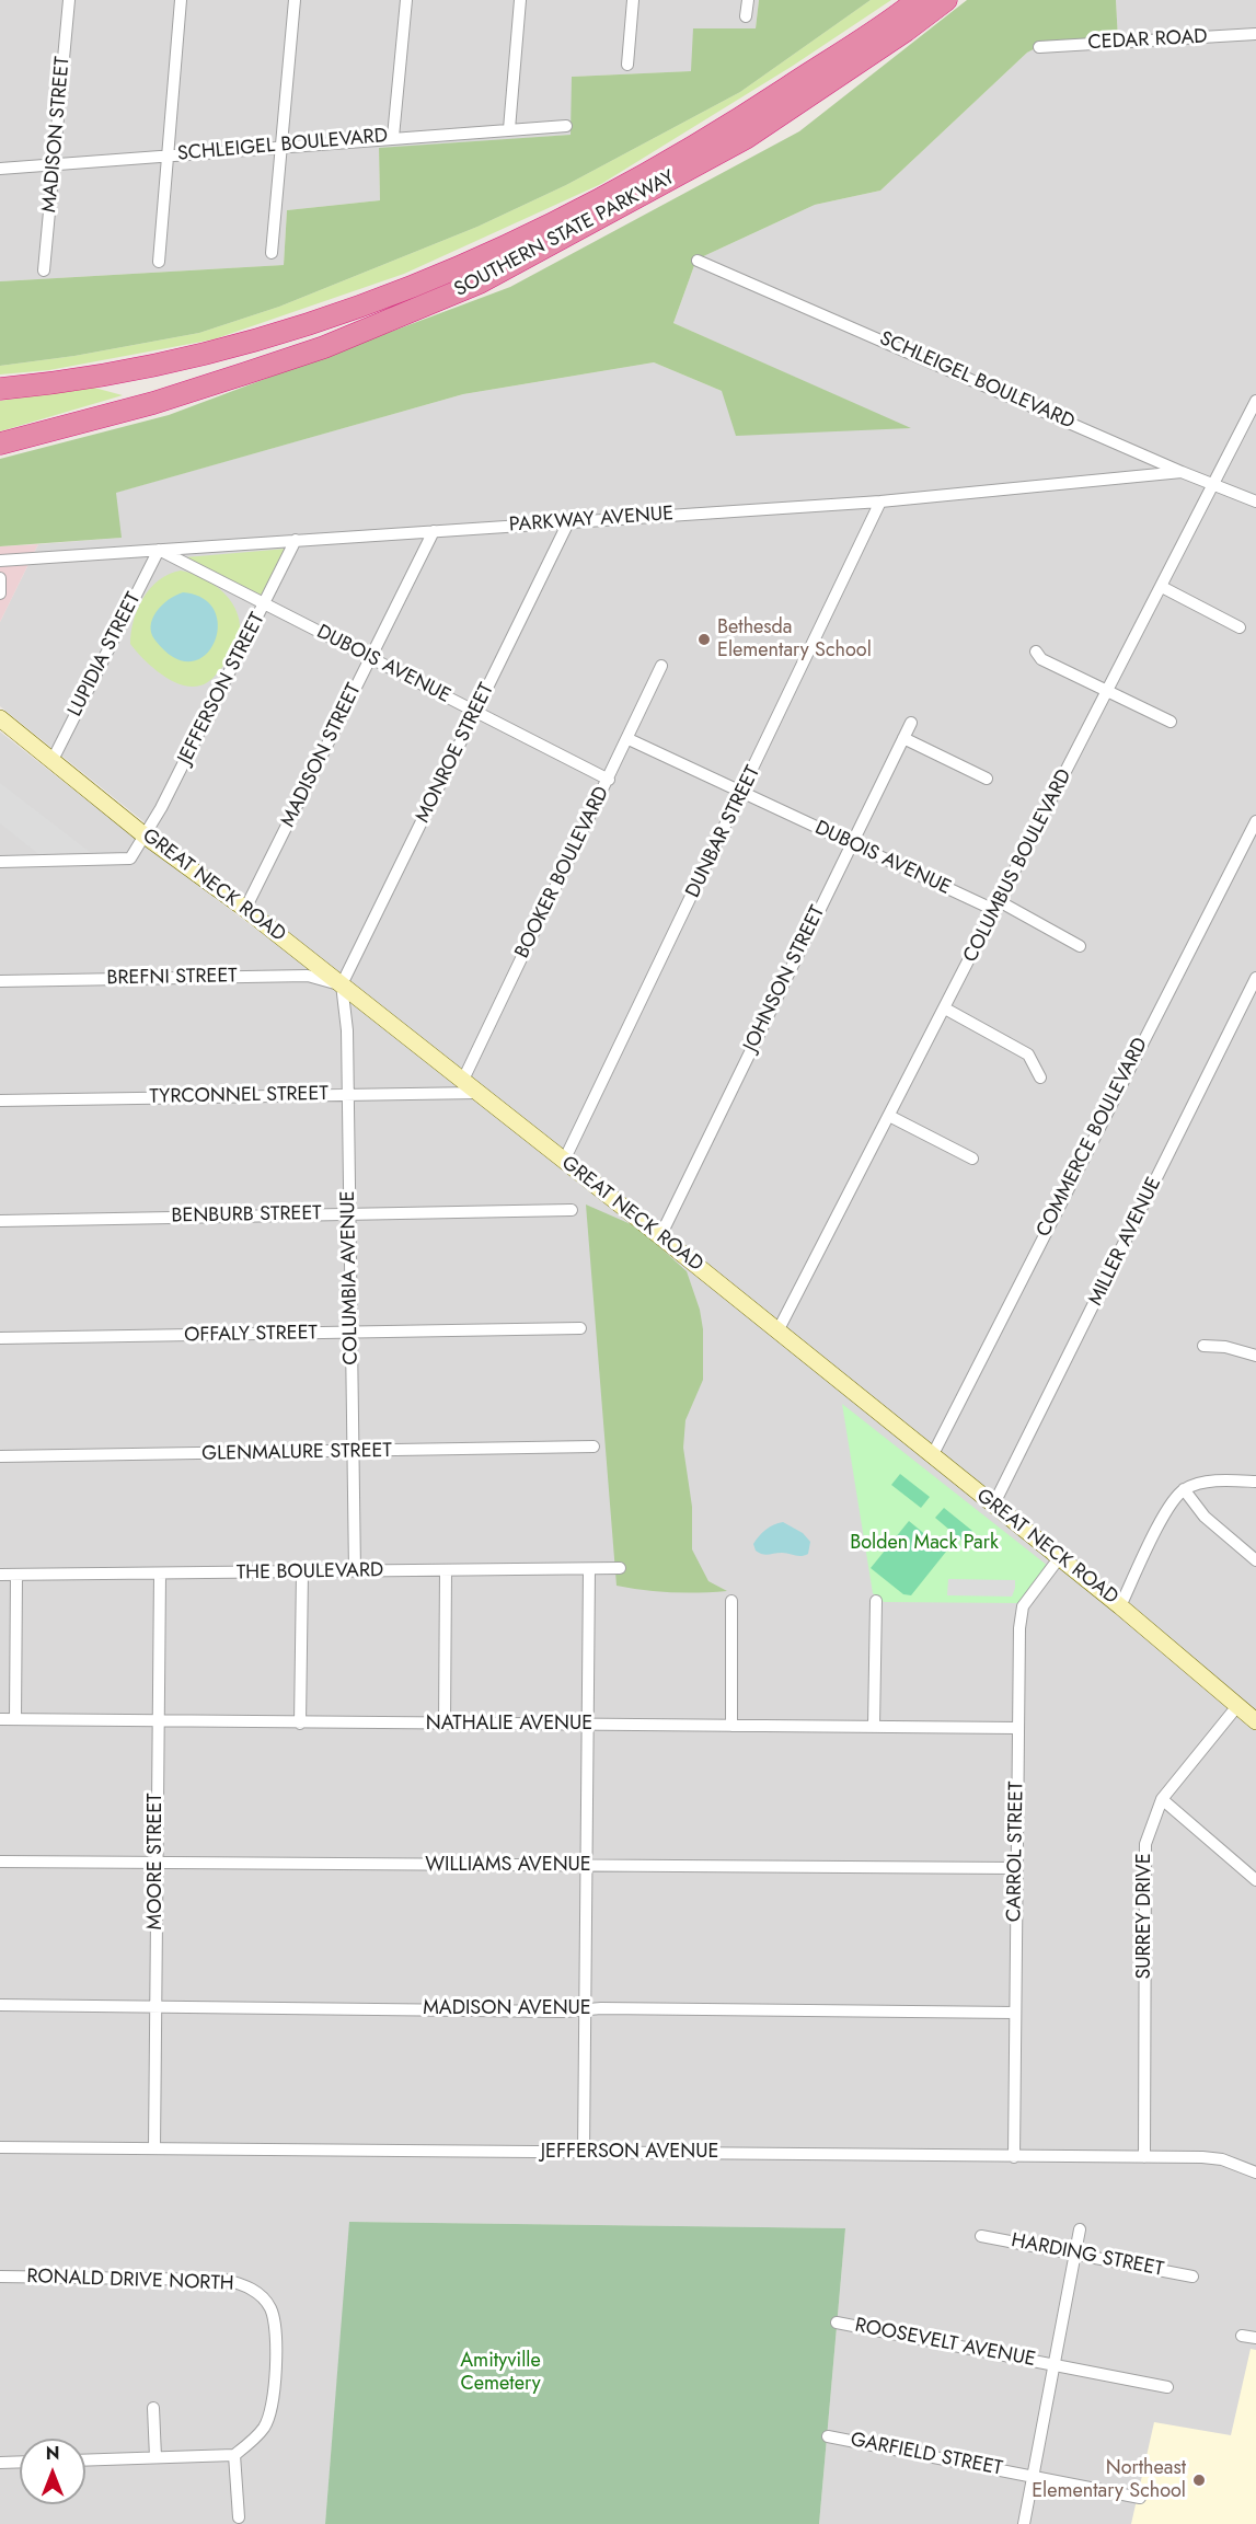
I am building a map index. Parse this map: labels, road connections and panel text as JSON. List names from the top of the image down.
{
  "streets": {
    "highway": ["SOUTHERN STATE PARKWAY"],
    "main road": ["GREAT NECK ROAD"],
    "street": [
      "CEDAR ROAD",
      "MADISON STREET",
      "SCHLEIGEL BOULEVARD",
      "PARKWAY AVENUE",
      "LUPIDIA STREET",
      "DUBOIS AVENUE",
      "JEFFERSON STREET",
      "MONROE STREET",
      "DUNBAR STREET",
      "COLUMBUS BOULEVARD",
      "BOOKER BOULEVARD",
      "BREFNI STREET",
      "JOHNSON STREET",
      "TYRCONNEL STREET",
      "COMMERCE BOULEVARD",
      "BENBURB STREET",
      "MILLER AVENUE",
      "COLUMBIA AVENUE",
      "OFFALY STREET",
      "GLENMALURE STREET",
      "THE BOULEVARD",
      "NATHALIE AVENUE",
      "CARROL STREET",
      "MOORE STREET",
      "WILLIAMS AVENUE",
      "SURREY DRIVE",
      "MADISON AVENUE",
      "JEFFERSON AVENUE",
      "HARDING STREET",
      "RONALD DRIVE NORTH",
      "ROOSEVELT AVENUE",
      "GARFIELD STREET"
    ]
  },
  "crossings": [
    ["MADISON STREET", "SCHLEIGEL BOULEVARD"],
    ["MADISON STREET", "PARKWAY AVENUE"],
    ["MADISON STREET", "DUBOIS AVENUE"],
    ["MADISON STREET", "GREAT NECK ROAD"],
    ["SCHLEIGEL BOULEVARD", "PARKWAY AVENUE"],
    ["SCHLEIGEL BOULEVARD", "COLUMBUS BOULEVARD"],
    ["PARKWAY AVENUE", "LUPIDIA STREET"],
    ["PARKWAY AVENUE", "DUBOIS AVENUE"],
    ["PARKWAY AVENUE", "JEFFERSON STREET"],
    ["PARKWAY AVENUE", "MONROE STREET"],
    ["PARKWAY AVENUE", "DUNBAR STREET"],
    ["LUPIDIA STREET", "DUBOIS AVENUE"],
    ["LUPIDIA STREET", "GREAT NECK ROAD"],
    ["DUBOIS AVENUE", "JEFFERSON STREET"],
    ["DUBOIS AVENUE", "MONROE STREET"],
    ["DUBOIS AVENUE", "DUNBAR STREET"],
    ["DUBOIS AVENUE", "COLUMBUS BOULEVARD"],
    ["DUBOIS AVENUE", "BOOKER BOULEVARD"],
    ["DUBOIS AVENUE", "JOHNSON STREET"],
    ["JEFFERSON STREET", "GREAT NECK ROAD"],
    ["MONROE STREET", "GREAT NECK ROAD"],
    ["MONROE STREET", "BREFNI STREET"],
    ["MONROE STREET", "COLUMBIA AVENUE"],
    ["DUNBAR STREET", "GREAT NECK ROAD"],
    ["COLUMBUS BOULEVARD", "GREAT NECK ROAD"],
    ["BOOKER BOULEVARD", "GREAT NECK ROAD"],
    ["GREAT NECK ROAD", "BREFNI STREET"],
    ["GREAT NECK ROAD", "JOHNSON STREET"],
    ["GREAT NECK ROAD", "TYRCONNEL STREET"],
    ["GREAT NECK ROAD", "COMMERCE BOULEVARD"],
    ["GREAT NECK ROAD", "MILLER AVENUE"],
    ["GREAT NECK ROAD", "COLUMBIA AVENUE"],
    ["GREAT NECK ROAD", "CARROL STREET"],
    ["GREAT NECK ROAD", "SURREY DRIVE"],
    ["BREFNI STREET", "COLUMBIA AVENUE"],
    ["TYRCONNEL STREET", "COLUMBIA AVENUE"],
    ["BENBURB STREET", "COLUMBIA AVENUE"],
    ["COLUMBIA AVENUE", "OFFALY STREET"],
    ["COLUMBIA AVENUE", "GLENMALURE STREET"],
    ["COLUMBIA AVENUE", "THE BOULEVARD"],
    ["THE BOULEVARD", "MOORE STREET"],
    ["NATHALIE AVENUE", "CARROL STREET"],
    ["NATHALIE AVENUE", "MOORE STREET"],
    ["CARROL STREET", "WILLIAMS AVENUE"],
    ["CARROL STREET", "MADISON AVENUE"],
    ["CARROL STREET", "JEFFERSON AVENUE"],
    ["MOORE STREET", "WILLIAMS AVENUE"],
    ["MOORE STREET", "MADISON AVENUE"],
    ["MOORE STREET", "JEFFERSON AVENUE"],
    ["SURREY DRIVE", "JEFFERSON AVENUE"]
  ],
  "parks": ["Bolden Mack Park", "Amityville Cemetery"],
  "places": ["Bethesda Elementary School", "Northeast Elementary School"],
  "north": "top"
}
